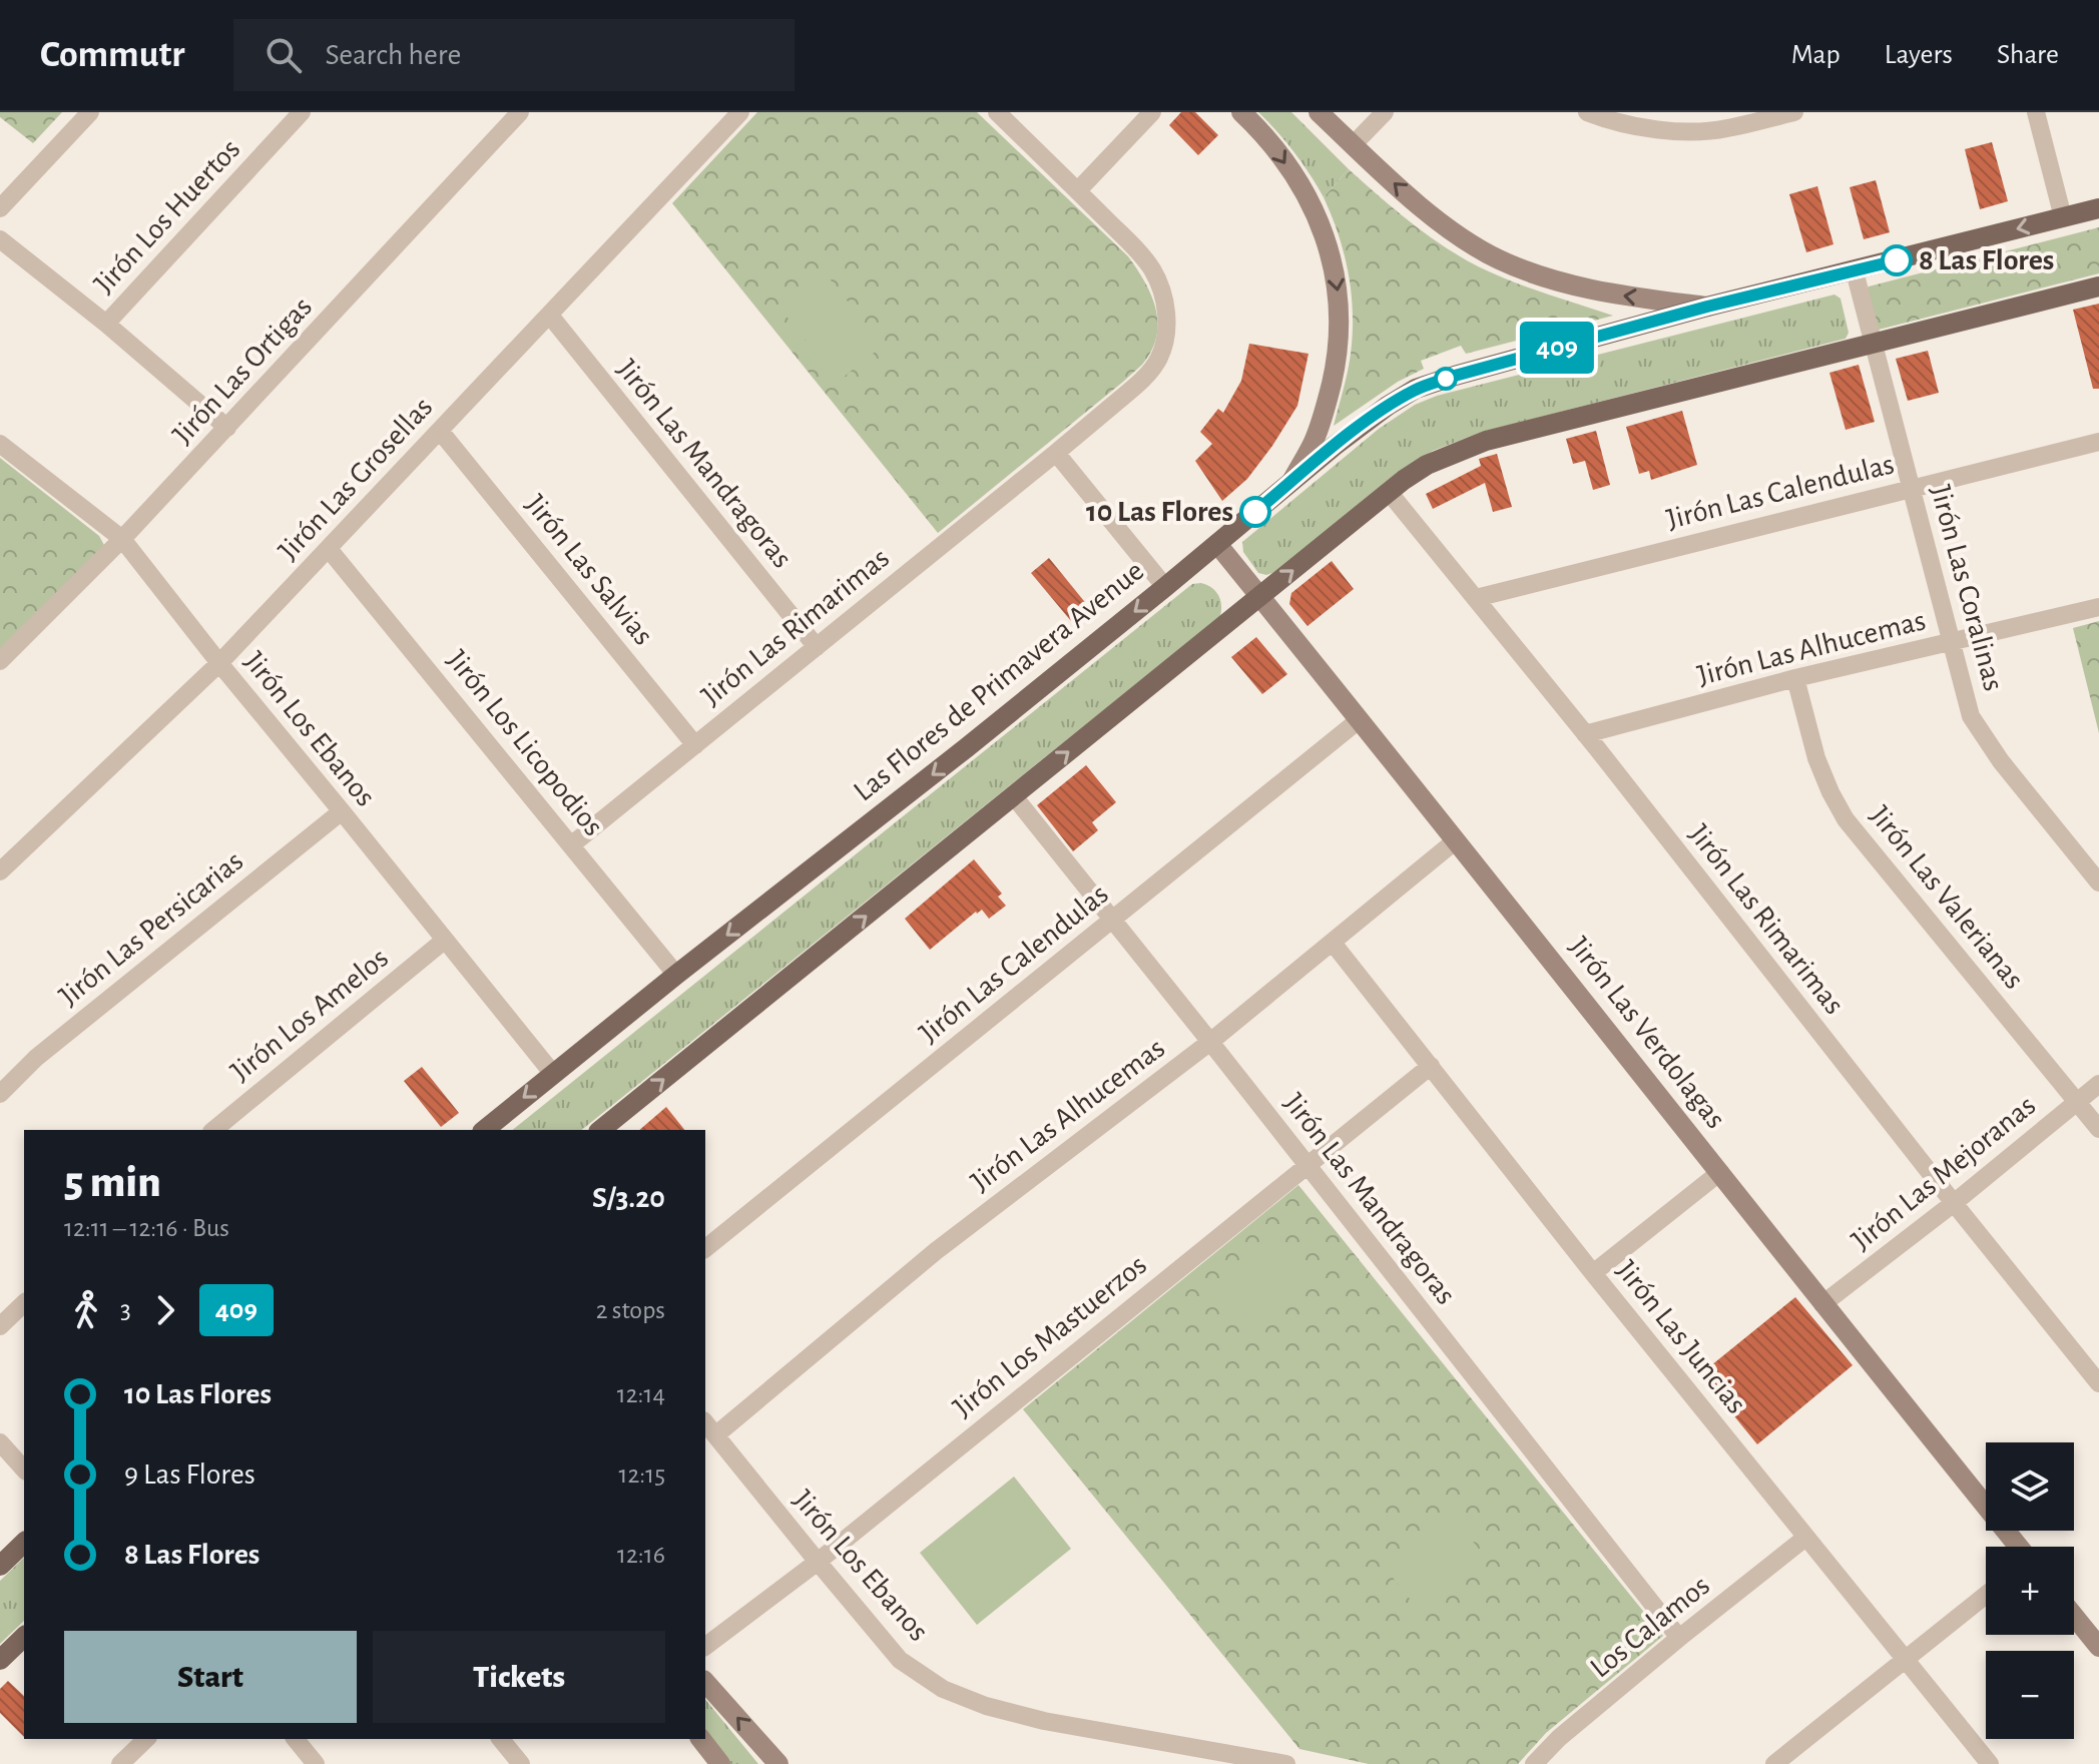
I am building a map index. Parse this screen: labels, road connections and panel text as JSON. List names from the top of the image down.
{
  "streets": {
    "main road": ["Las Flores de Primavera Avenue"],
    "street": [
      "Jirón Los Huertos",
      "Jirón Las Ortigas",
      "Jirón Las Mandragoras",
      "Jirón Las Grosellas",
      "Jirón Las Calendulas",
      "Jirón Las Salvias",
      "Jirón Las Coralinas",
      "Jirón Las Rimarimas",
      "Jirón Las Alhucemas",
      "Jirón Los Ebanos",
      "Jirón Los Licopodios",
      "Jirón Las Valerianas",
      "Jirón Las Persicarias",
      "Jirón Los Amelos",
      "Jirón Las Verdolagas",
      "Jirón Las Mejoranas",
      "Jirón Los Mastuerzos",
      "Jirón Las Juncias",
      "Los Calamos"
    ]
  },
  "crossings": [
    ["Jirón Las Ortigas", "Jirón Los Ebanos"],
    ["Jirón Las Mandragoras", "Jirón Las Grosellas"],
    ["Jirón Las Mandragoras", "Jirón Las Calendulas"],
    ["Jirón Las Mandragoras", "Jirón Las Rimarimas"],
    ["Jirón Las Mandragoras", "Jirón Las Alhucemas"],
    ["Jirón Las Mandragoras", "Jirón Los Mastuerzos"],
    ["Jirón Las Mandragoras", "Los Calamos"],
    ["Jirón Las Grosellas", "Jirón Las Salvias"],
    ["Jirón Las Grosellas", "Jirón Los Ebanos"],
    ["Jirón Las Grosellas", "Jirón Los Licopodios"],
    ["Jirón Las Calendulas", "Jirón Las Coralinas"],
    ["Jirón Las Calendulas", "Jirón Las Rimarimas"],
    ["Jirón Las Calendulas", "Jirón Las Verdolagas"],
    ["Jirón Las Salvias", "Jirón Las Rimarimas"],
    ["Jirón Las Coralinas", "Jirón Las Alhucemas"],
    ["Jirón Las Coralinas", "Las Flores de Primavera Avenue"],
    ["Jirón Las Rimarimas", "Jirón Las Alhucemas"],
    ["Jirón Las Rimarimas", "Jirón Los Licopodios"],
    ["Jirón Las Rimarimas", "Jirón Las Mejoranas"],
    ["Jirón Las Alhucemas", "Jirón Los Ebanos"],
    ["Jirón Las Alhucemas", "Jirón Las Valerianas"],
    ["Jirón Las Alhucemas", "Jirón Las Verdolagas"],
    ["Jirón Las Alhucemas", "Jirón Las Juncias"],
    ["Las Flores de Primavera Avenue", "Jirón Los Ebanos"],
    ["Las Flores de Primavera Avenue", "Jirón Los Licopodios"],
    ["Las Flores de Primavera Avenue", "Jirón Las Verdolagas"],
    ["Jirón Los Ebanos", "Jirón Las Persicarias"],
    ["Jirón Los Ebanos", "Jirón Los Amelos"],
    ["Jirón Los Ebanos", "Jirón Los Mastuerzos"],
    ["Jirón Las Valerianas", "Jirón Las Mejoranas"],
    ["Jirón Las Verdolagas", "Jirón Las Mejoranas"],
    ["Jirón Los Mastuerzos", "Jirón Las Juncias"],
    ["Jirón Las Juncias", "Los Calamos"]
  ],
  "places": ["8 Las Flores", "10 Las Flores"],
  "lines": ["bus line 409"],
  "page": {
    "header": "Commutr",
    "search": "Search here",
    "nav": ["Map", "Layers", "Share"],
    "on_map": "409",
    "heading": ["5 min", "12:11 – 12:16 · Bus", "S/3.20"],
    "legs": ["3", "409", "2 stops"],
    "list": [
      {
        "name": "10 Las Flores",
        "value": "12:14"
      },
      {
        "name": "9 Las Flores",
        "value": "12:15"
      },
      {
        "name": "8 Las Flores",
        "value": "12:16"
      }
    ],
    "map_buttons": ["+", "−"],
    "buttons": ["Start", "Tickets"]
  }
}
